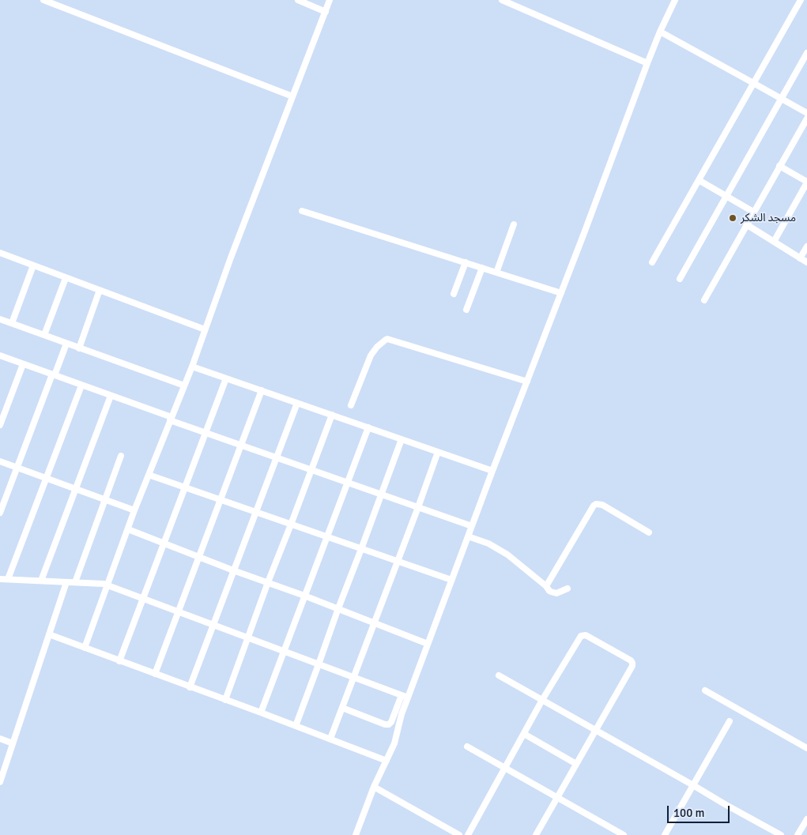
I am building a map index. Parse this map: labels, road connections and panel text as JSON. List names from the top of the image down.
{
  "places": ["مسجد الشكر"],
  "scale_bar": "100 m"
}
